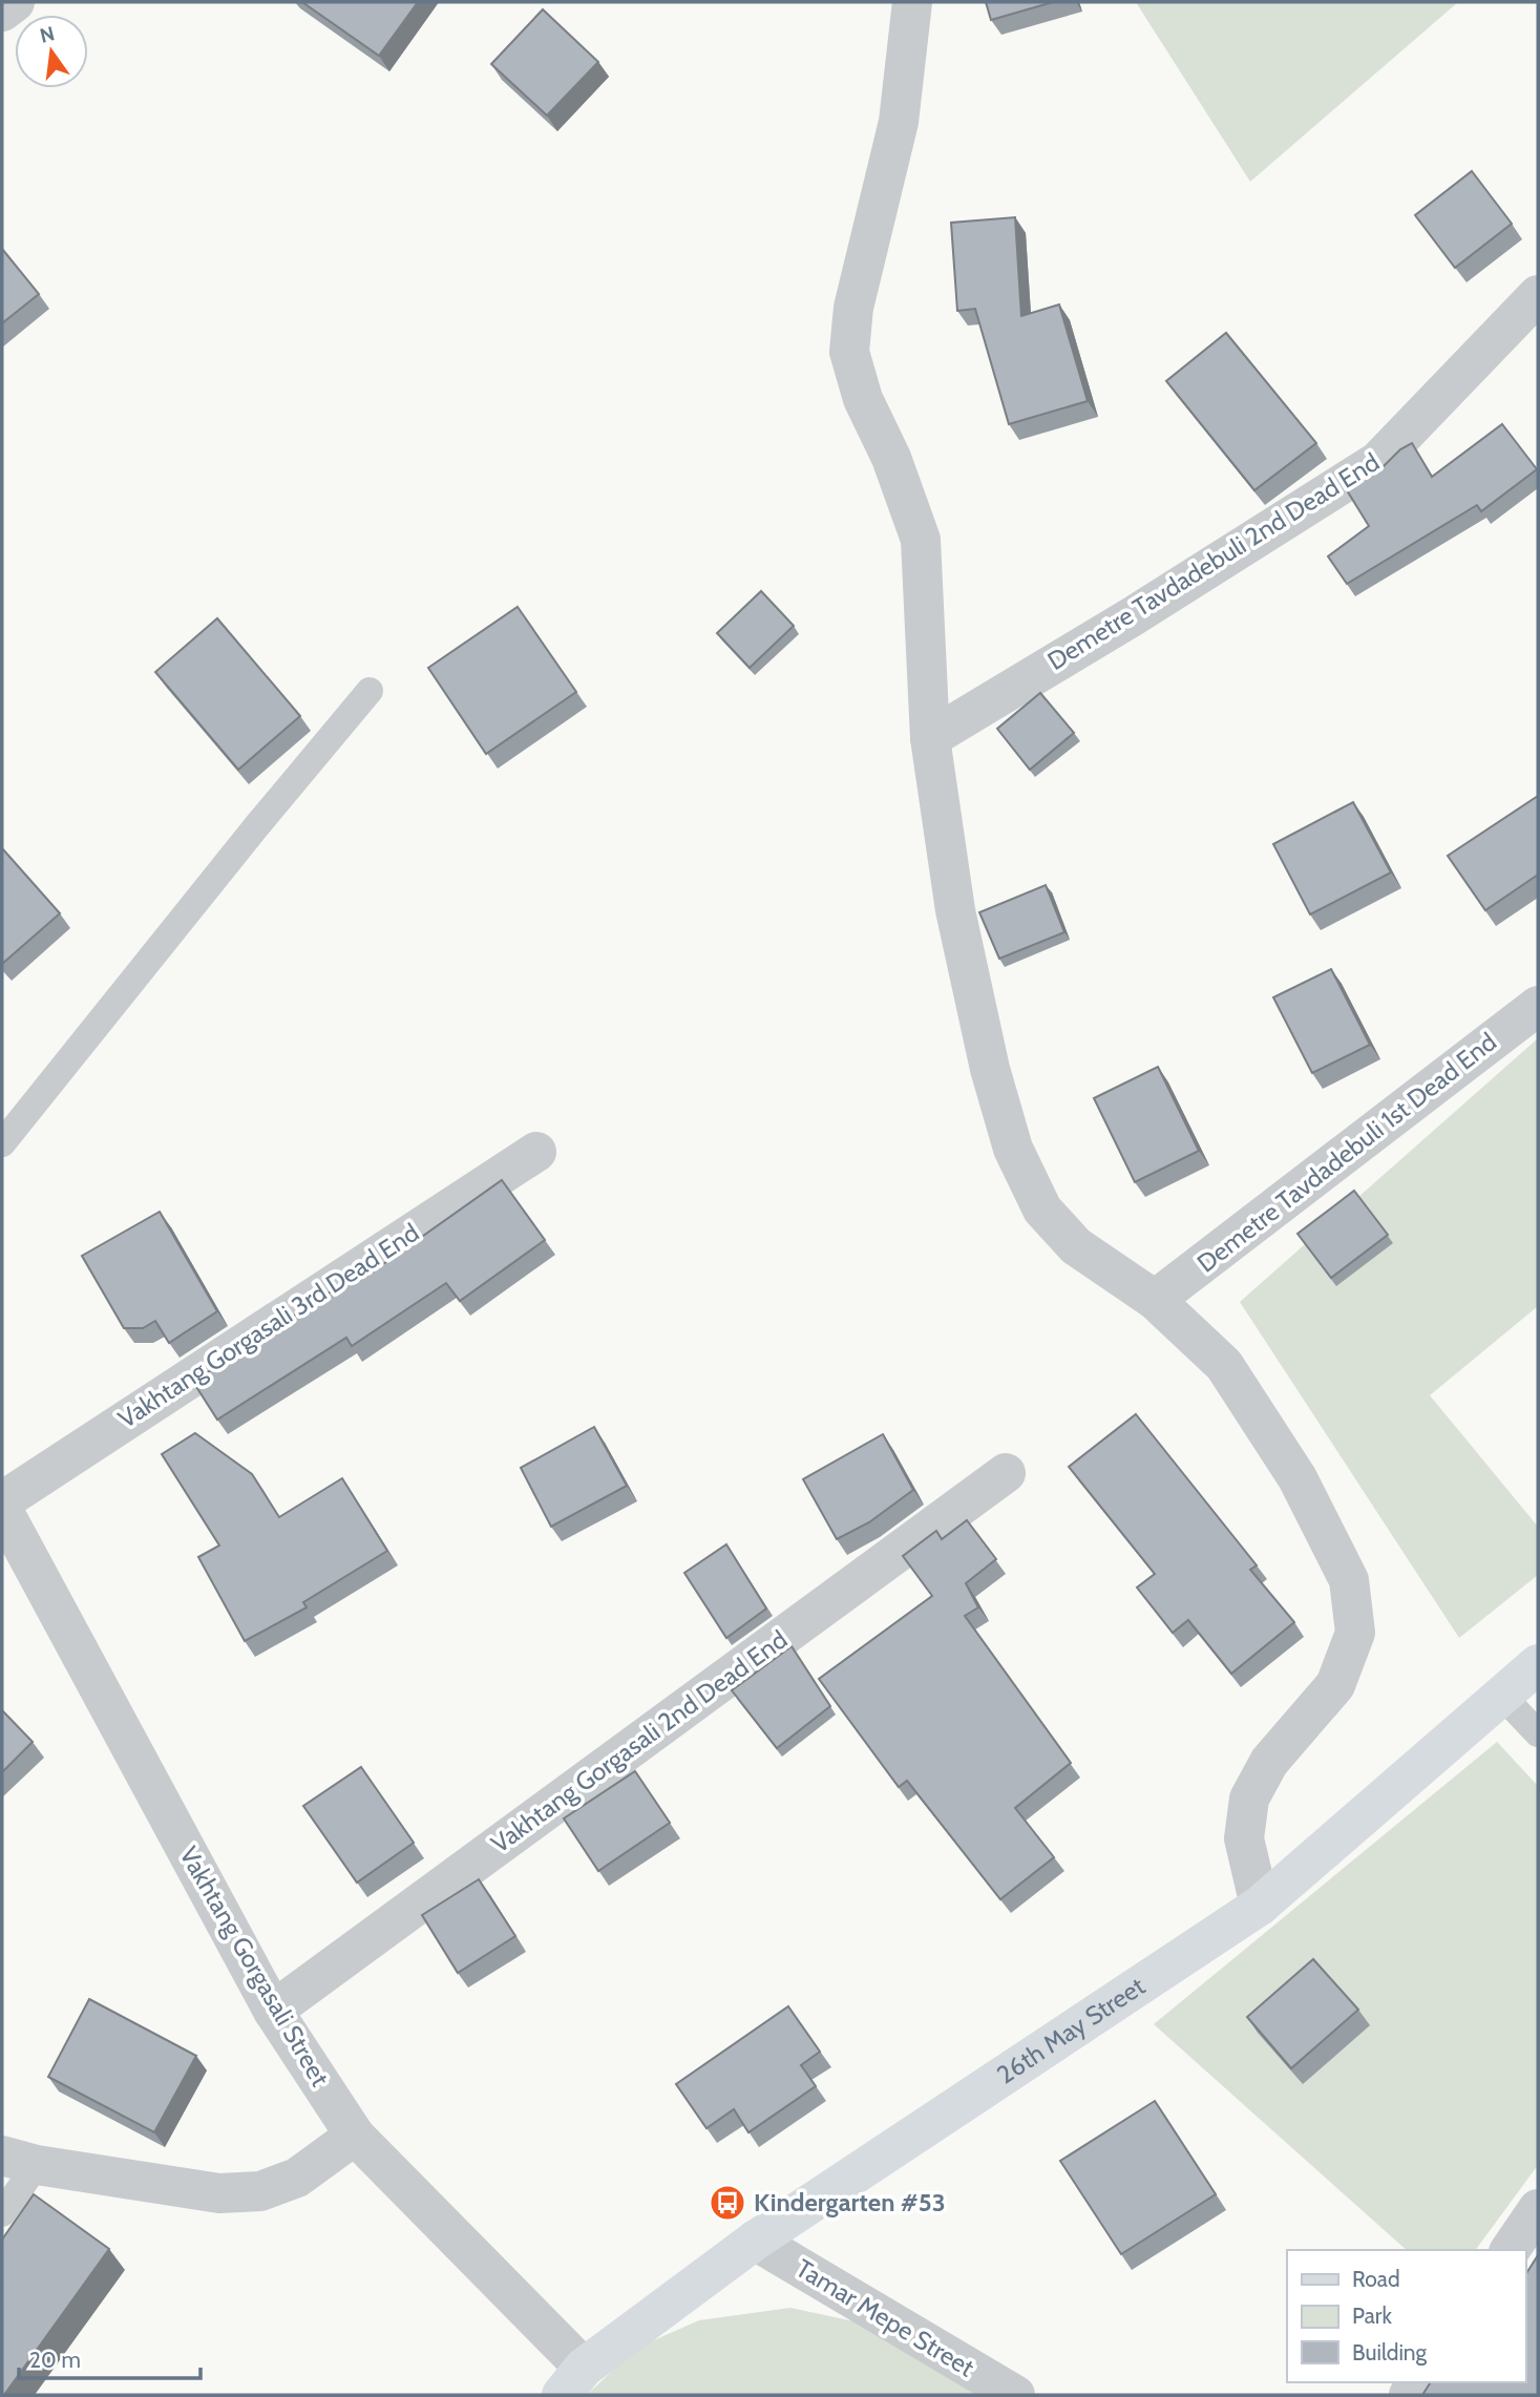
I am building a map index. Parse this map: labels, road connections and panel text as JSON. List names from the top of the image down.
{
  "streets": {
    "street": [
      "Demetre Tavdadebuli 2nd Dead End",
      "Demetre Tavdadebuli 1st Dead End",
      "Vakhtang Gorgasali 3rd Dead End",
      "Vakhtang Gorgasali 2nd Dead End",
      "Vakhtang Gorgasali Street",
      "26th May Street",
      "Tamar Mepe Street"
    ]
  },
  "crossings": [
    ["Vakhtang Gorgasali 2nd Dead End", "Vakhtang Gorgasali Street"],
    ["Vakhtang Gorgasali Street", "26th May Street"],
    ["26th May Street", "Tamar Mepe Street"]
  ],
  "places": {
    "bus stop": ["Kindergarten #53"]
  },
  "legend": ["Road", "Park", "Building"],
  "scale_bar": "20 m",
  "north": "top"
}
